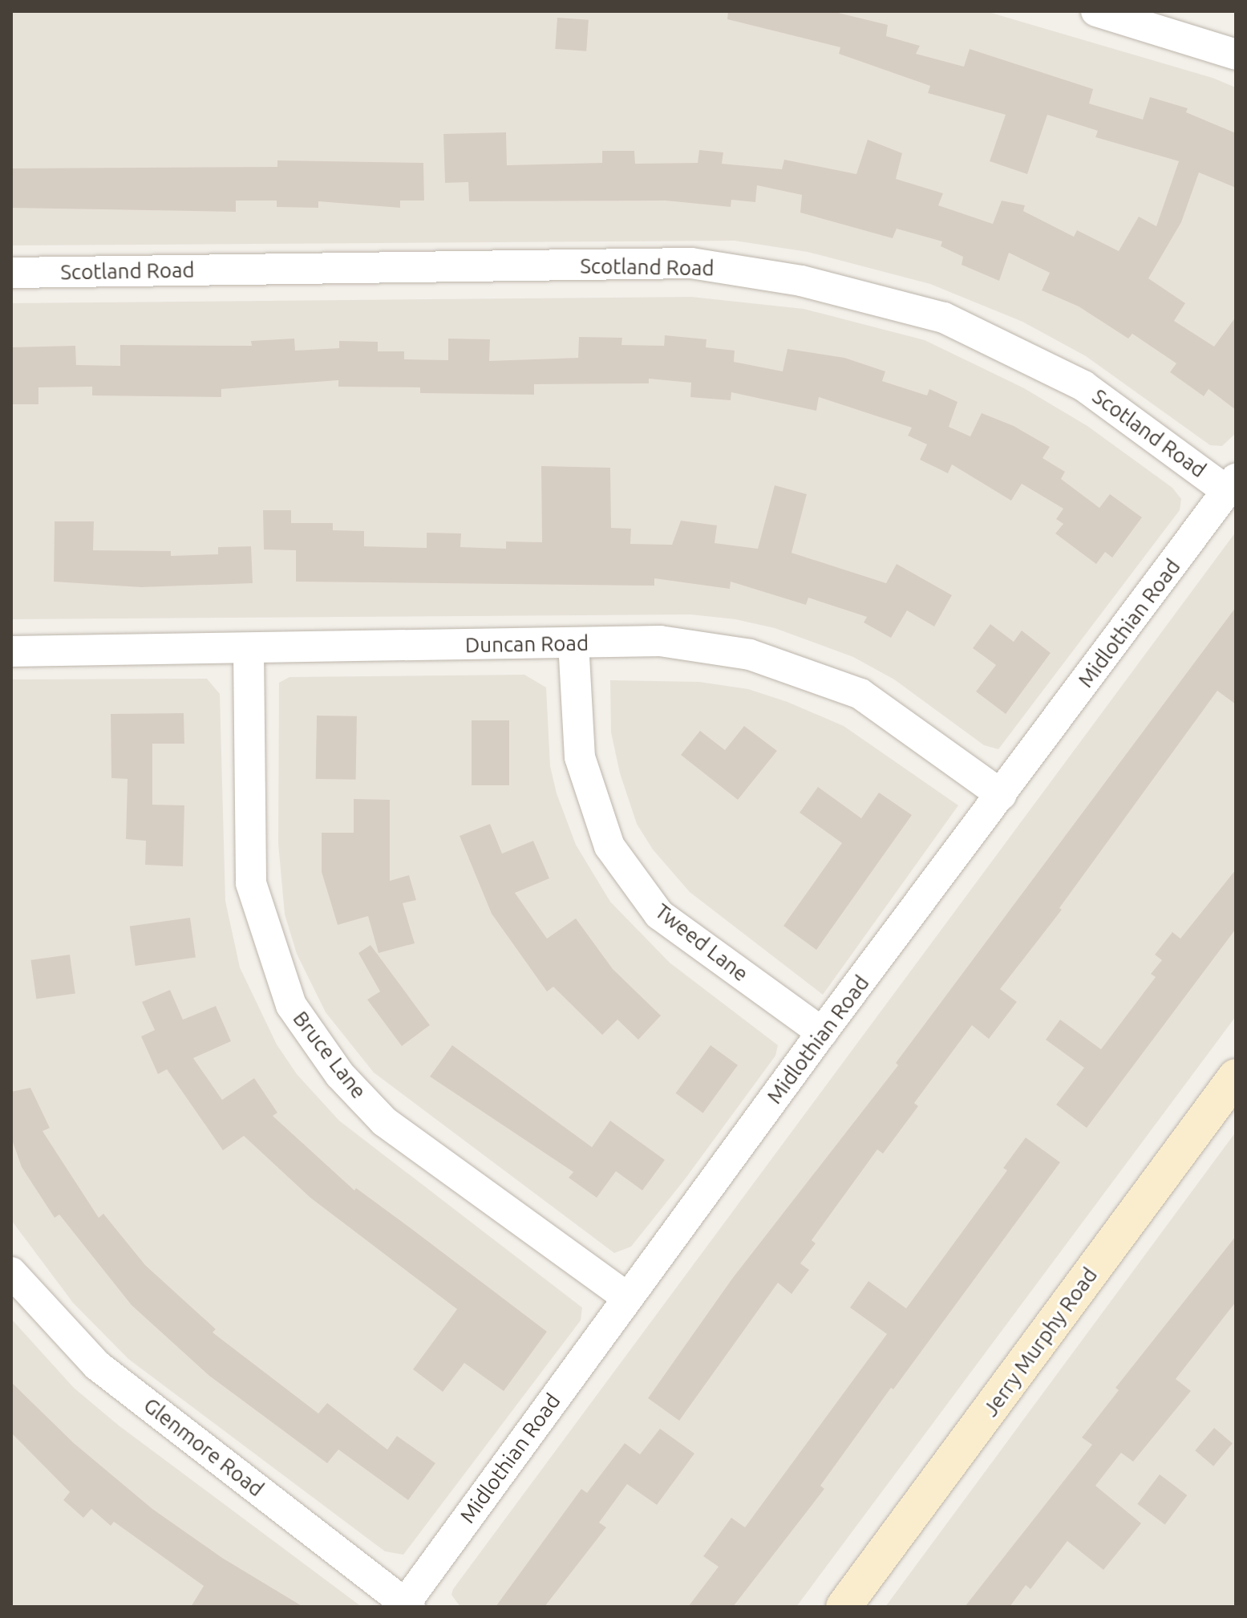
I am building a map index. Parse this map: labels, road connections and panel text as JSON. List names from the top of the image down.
{
  "streets": {
    "street": [
      "Scotland Road",
      "Midlothian Road",
      "Duncan Road",
      "Tweed Lane",
      "Bruce Lane",
      "Jerry Murphy Road",
      "Glenmore Road"
    ]
  },
  "crossings": [
    ["Scotland Road", "Midlothian Road"],
    ["Midlothian Road", "Duncan Road"],
    ["Midlothian Road", "Tweed Lane"],
    ["Midlothian Road", "Bruce Lane"],
    ["Midlothian Road", "Glenmore Road"],
    ["Duncan Road", "Tweed Lane"],
    ["Duncan Road", "Bruce Lane"]
  ]
}
